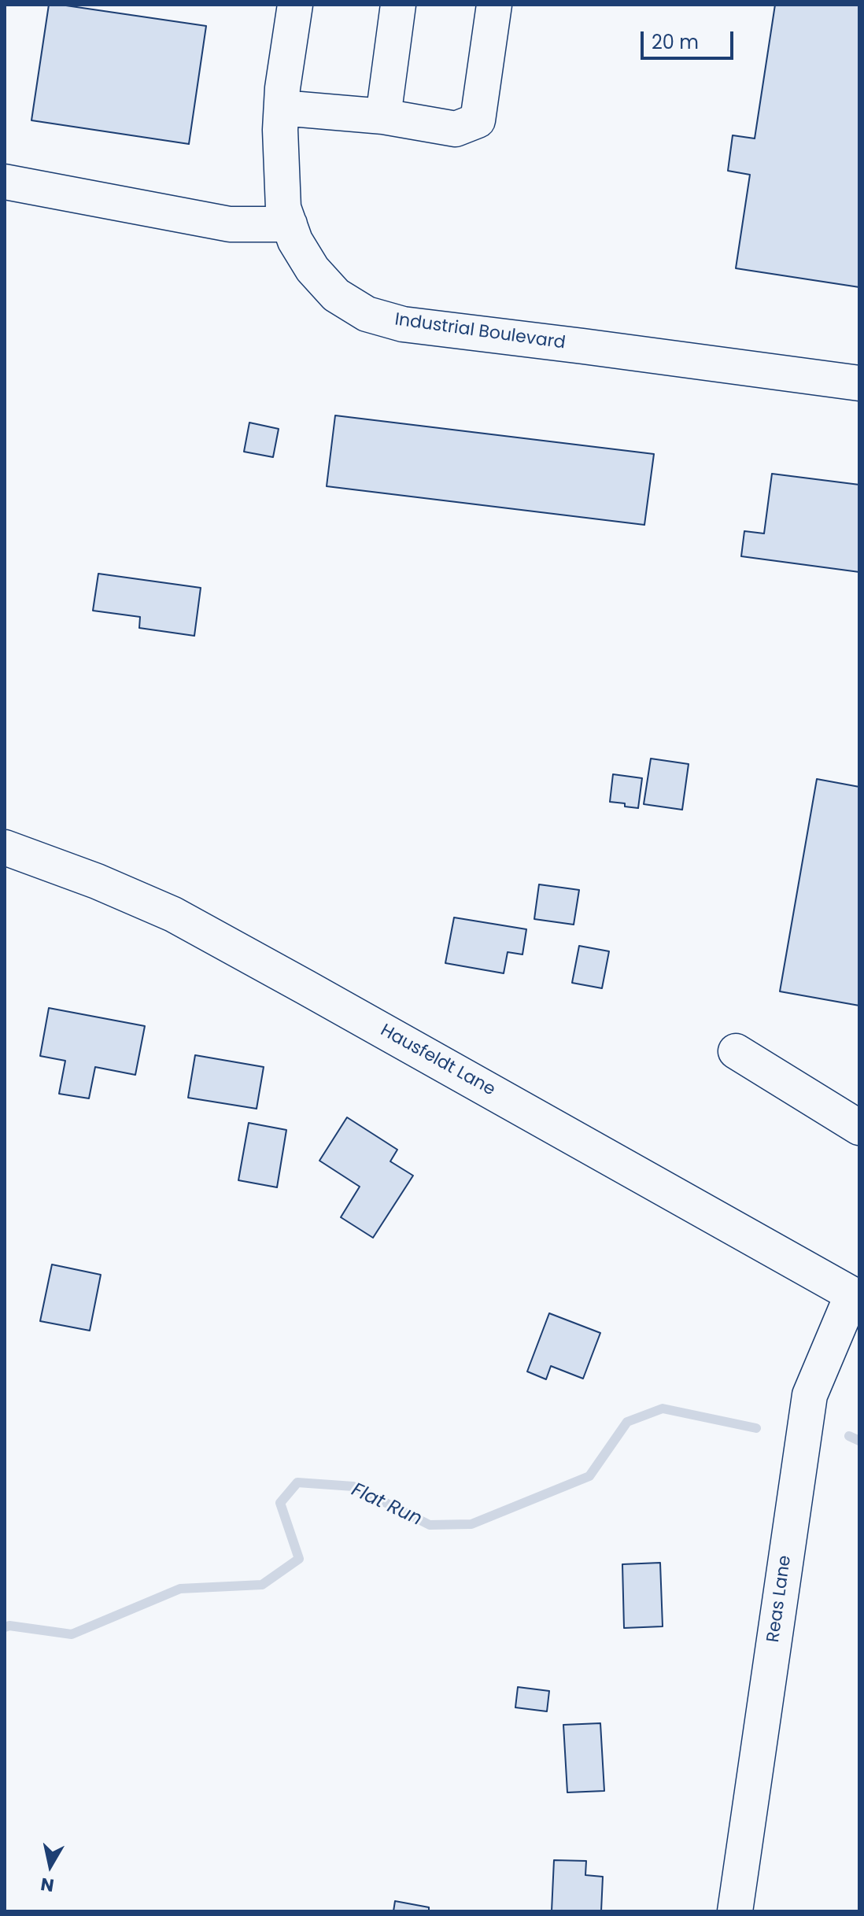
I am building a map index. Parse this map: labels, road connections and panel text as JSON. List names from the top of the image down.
{
  "streets": {
    "street": ["Industrial Boulevard", "Hausfeldt Lane", "Reas Lane"]
  },
  "crossings": [
    ["Hausfeldt Lane", "Reas Lane"]
  ],
  "water": ["Flat Run"],
  "scale_bar": "20 m",
  "north": "bottom"
}
